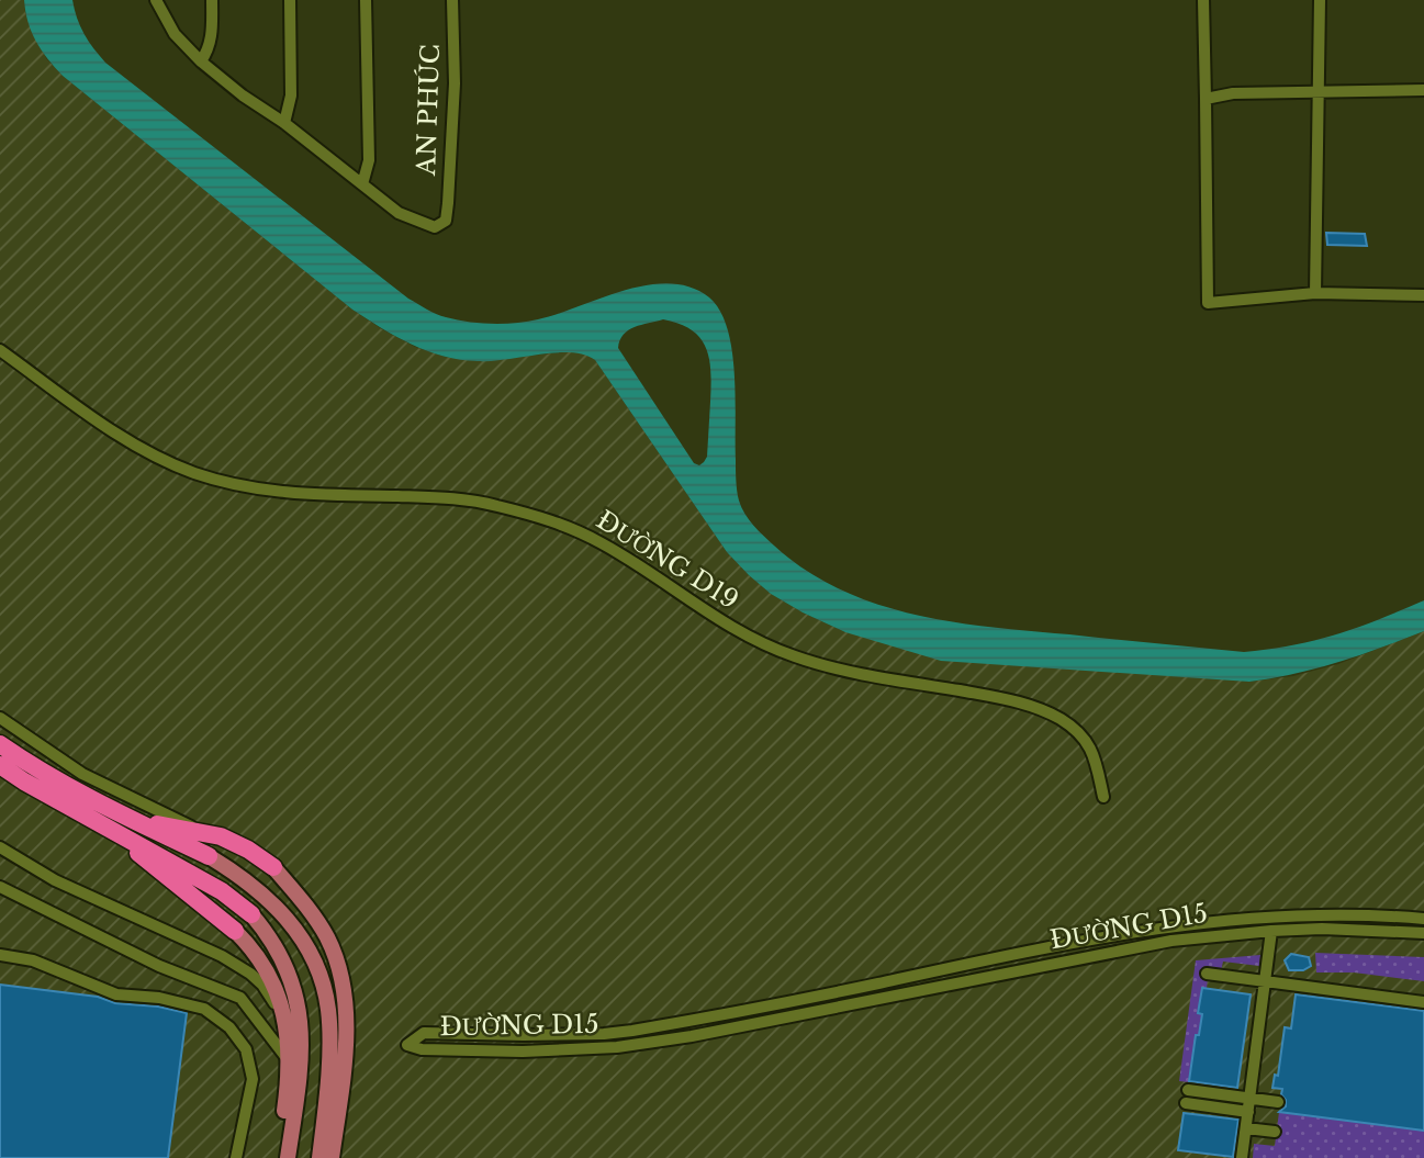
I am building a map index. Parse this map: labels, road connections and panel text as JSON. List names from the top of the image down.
{
  "streets": {
    "street": ["AN PHÚC", "ĐƯỜNG D19", "ĐƯỜNG D15"]
  }
}
